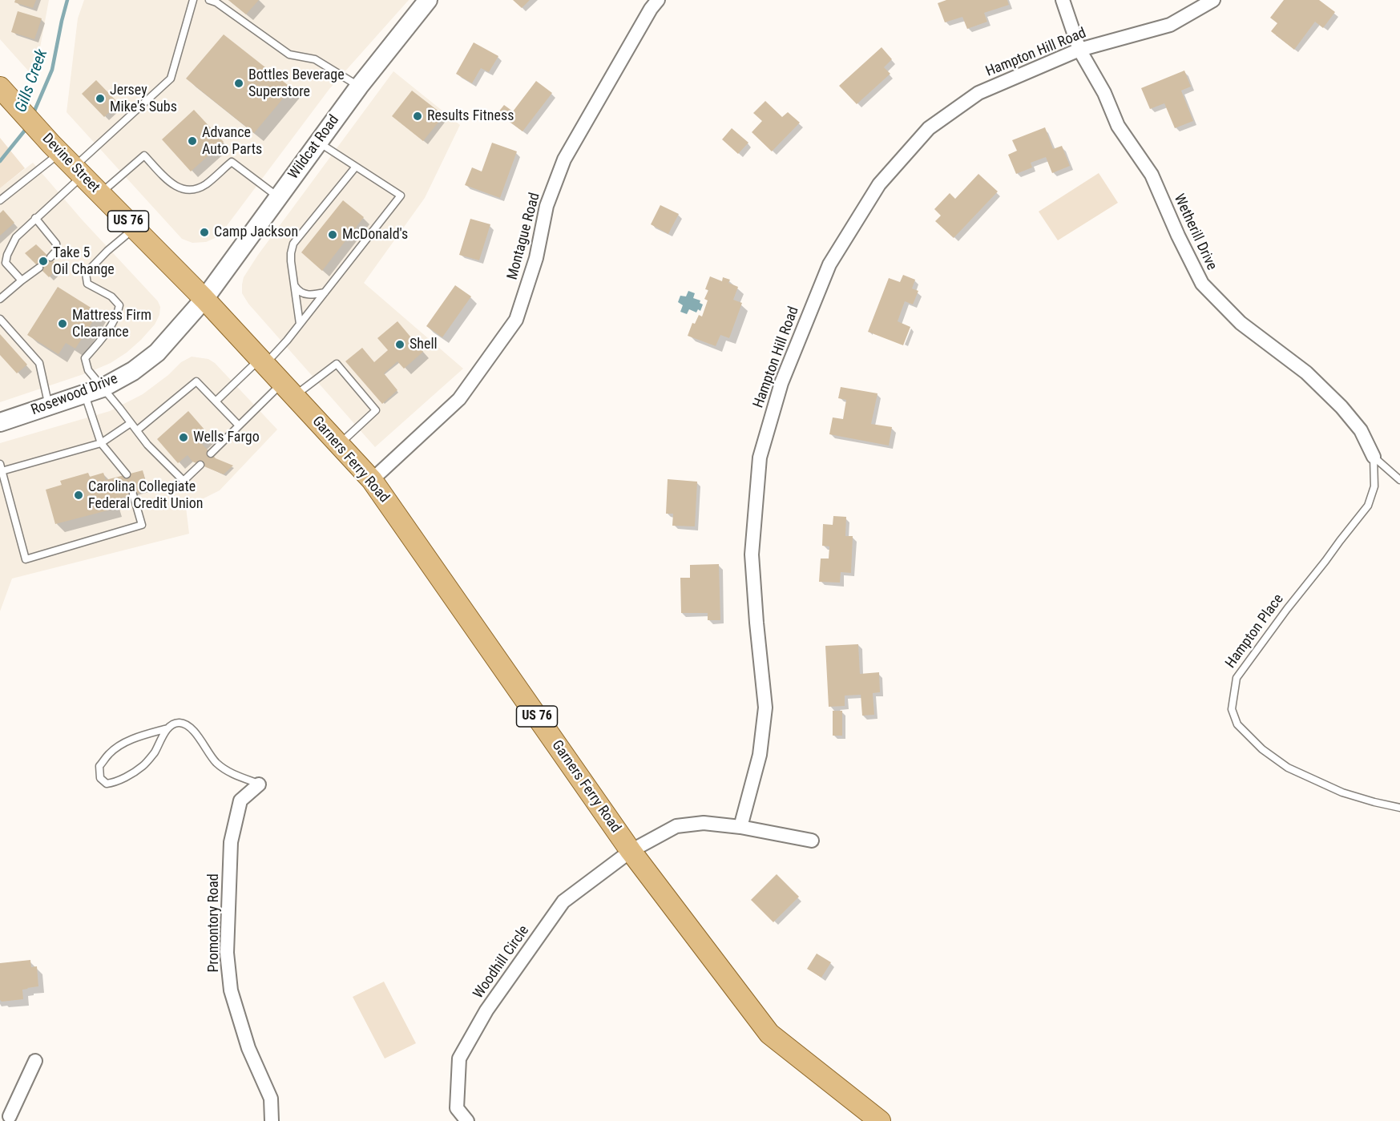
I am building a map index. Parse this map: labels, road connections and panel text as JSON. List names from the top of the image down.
{
  "streets": {
    "main road": [
      "Wildcat Road",
      "Devine Street",
      "US 76",
      "Rosewood Drive",
      "Garners Ferry Road"
    ],
    "street": [
      "Hampton Hill Road",
      "Wetherill Drive",
      "Montague Road",
      "Promontory Road",
      "Woodhill Circle"
    ],
    "lane": ["Hampton Place"]
  },
  "crossings": [
    ["Hampton Hill Road", "Wetherill Drive"],
    ["Wildcat Road", "Devine Street"],
    ["Wildcat Road", "Rosewood Drive"],
    ["Wildcat Road", "Garners Ferry Road"],
    ["Devine Street", "Rosewood Drive"],
    ["Devine Street", "Garners Ferry Road"],
    ["Wetherill Drive", "Hampton Place"],
    ["Montague Road", "Garners Ferry Road"],
    ["Rosewood Drive", "Garners Ferry Road"],
    ["Garners Ferry Road", "Woodhill Circle"]
  ],
  "water": ["Gills Creek"],
  "places": [
    "Bottles Beverage Superstore",
    "Jersey Mike's Subs",
    "Results Fitness",
    "Advance Auto Parts",
    "Camp Jackson",
    "McDonald's",
    "Take 5 Oil Change",
    "Mattress Firm Clearance",
    "Shell",
    "Wells Fargo",
    "Carolina Collegiate Federal Credit Union"
  ]
}
